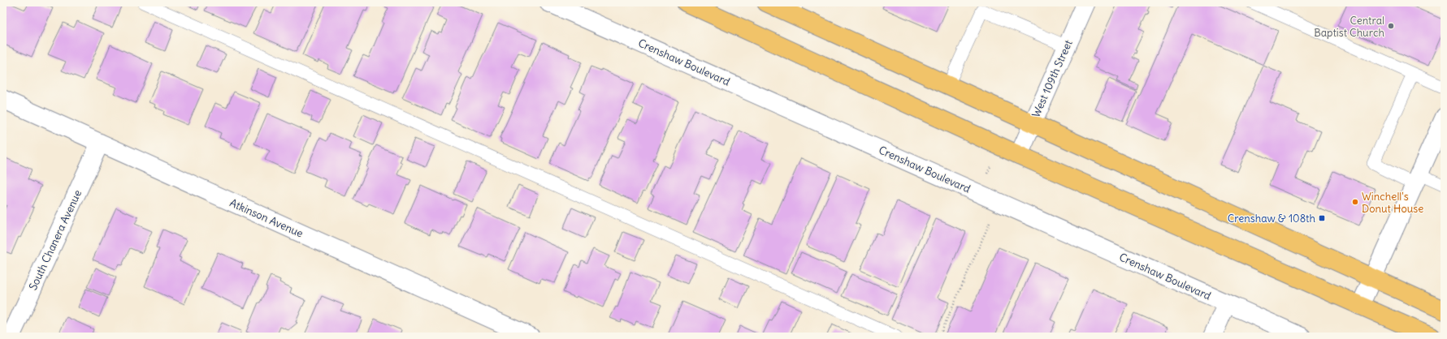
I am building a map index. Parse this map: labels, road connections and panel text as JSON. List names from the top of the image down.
{
  "streets": {
    "street": [
      "Crenshaw Boulevard",
      "West 109th Street",
      "Atkinson Avenue",
      "South Chanera Avenue"
    ]
  },
  "crossings": [
    ["Atkinson Avenue", "South Chanera Avenue"]
  ],
  "places": {
    "other": ["Central Baptist Church", "Winchell's Donut House"],
    "transit": ["Crenshaw & 108th"]
  }
}
